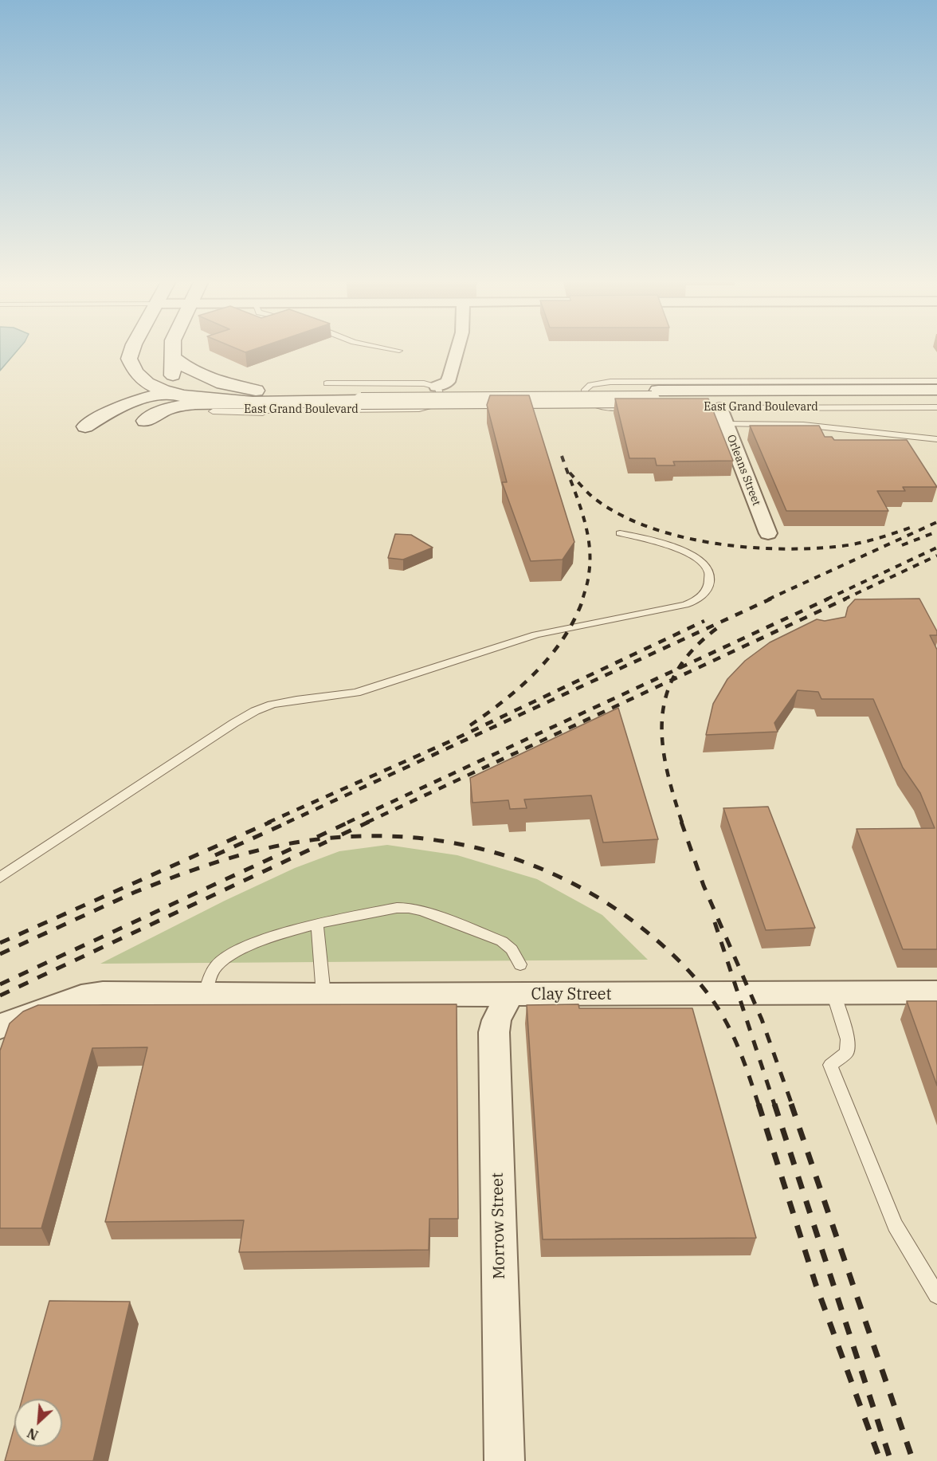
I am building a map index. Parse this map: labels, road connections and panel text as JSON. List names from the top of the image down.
{
  "streets": {
    "main road": ["East Grand Boulevard"],
    "street": ["Orleans Street", "Clay Street", "Morrow Street"]
  },
  "crossings": [
    ["East Grand Boulevard", "Orleans Street"],
    ["Clay Street", "Morrow Street"]
  ],
  "north": "bottom left"
}
